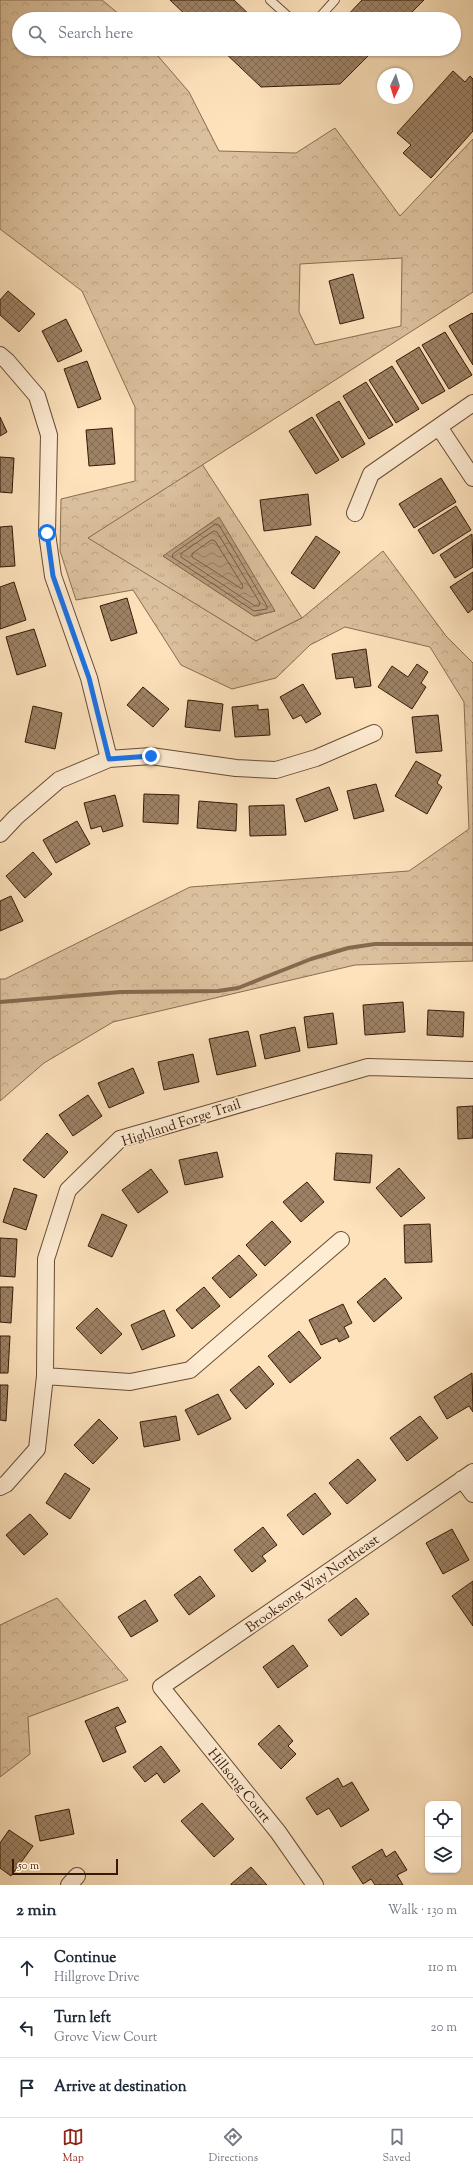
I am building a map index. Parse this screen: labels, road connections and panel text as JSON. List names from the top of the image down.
{
  "streets": {
    "street": ["Highland Forge Trail", "Brooksong Way Northeast", "Hillsong Court"]
  },
  "crossings": [
    ["Brooksong Way Northeast", "Hillsong Court"]
  ],
  "scale_bar": "50 m",
  "north": "bottom",
  "page": {
    "search": "Search here",
    "scale": "50 m",
    "heading": ["2 min", "Walk · 130 m"],
    "list": [
      ["Continue", "Hillgrove Drive", "110 m"],
      ["Turn left", "Grove View Court", "20 m"],
      "Arrive at destination"
    ],
    "nav": ["Map", "Directions", "Saved"]
  }
}
